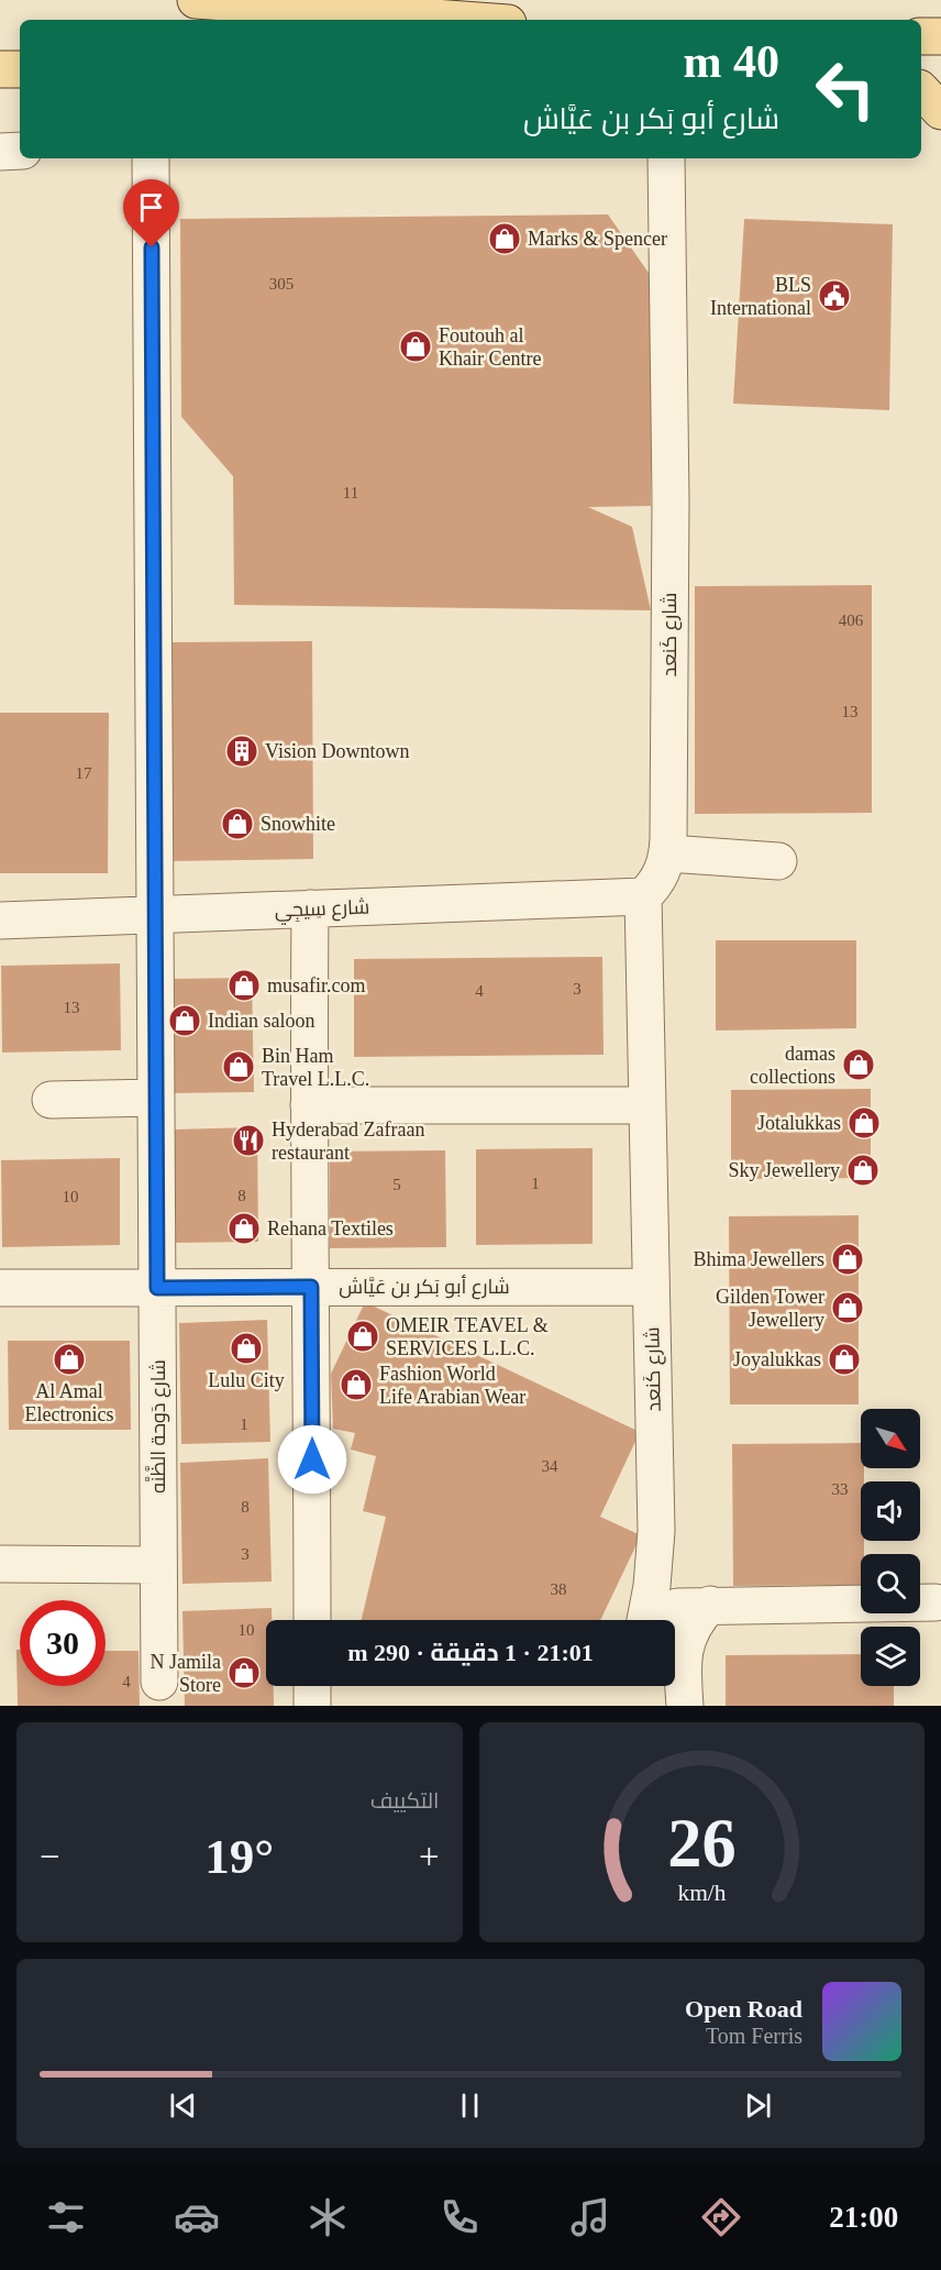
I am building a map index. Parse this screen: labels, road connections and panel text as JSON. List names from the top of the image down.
{
  "streets": {
    "street": [
      "شارع كَنعد",
      "شارع سِيجِي",
      "شارع أبو بَكر بن عَيَّاش",
      "شارع دَوحة الظَّنَّه"
    ]
  },
  "crossings": [
    ["شارع كَنعد", "شارع سِيجِي"],
    ["شارع كَنعد", "شارع أبو بَكر بن عَيَّاش"],
    ["شارع سِيجِي", "شارع دَوحة الظَّنَّه"],
    ["شارع أبو بَكر بن عَيَّاش", "شارع دَوحة الظَّنَّه"]
  ],
  "places": {
    "shop": [
      "Marks & Spencer",
      "Foutouh al Khair Centre",
      "Snowhite",
      "musafir.com",
      "Indian saloon",
      "damas collections",
      "Bin Ham Travel L.L.C.",
      "Jotalukkas",
      "Sky Jewellery",
      "Rehana Textiles",
      "Bhima Jewellers",
      "Gilden Tower Jewellery",
      "OMEIR TEAVEL & SERVICES L.L.C.",
      "Lulu City",
      "Al Amal Electronics",
      "Joyalukkas",
      "Fashion World Life Arabian Wear",
      "N Jamila Store"
    ],
    "public building": ["BLS International"],
    "building": ["Vision Downtown"],
    "restaurant": ["Hyderabad Zafraan restaurant"]
  },
  "house_numbers": [
    "305",
    "11",
    "406",
    "13",
    "17",
    "3",
    "4",
    "13",
    "1",
    "5",
    "8",
    "10",
    "1",
    "34",
    "33",
    "8",
    "3",
    "38",
    "10",
    "4"
  ],
  "north": "bottom right",
  "page": {
    "turn": ["40 m", "شارع أبو بَكر بن عَيَّاش"],
    "limit": "30",
    "trip": "21:01 · 1 دقيقة · 290 m",
    "tile": "التكييف",
    "heat": ["−", "19°", "+"],
    "song": ["Open Road", "Tom Ferris"],
    "tabs": "21:00",
    "gauge": ["26", "km/h"]
  }
}
